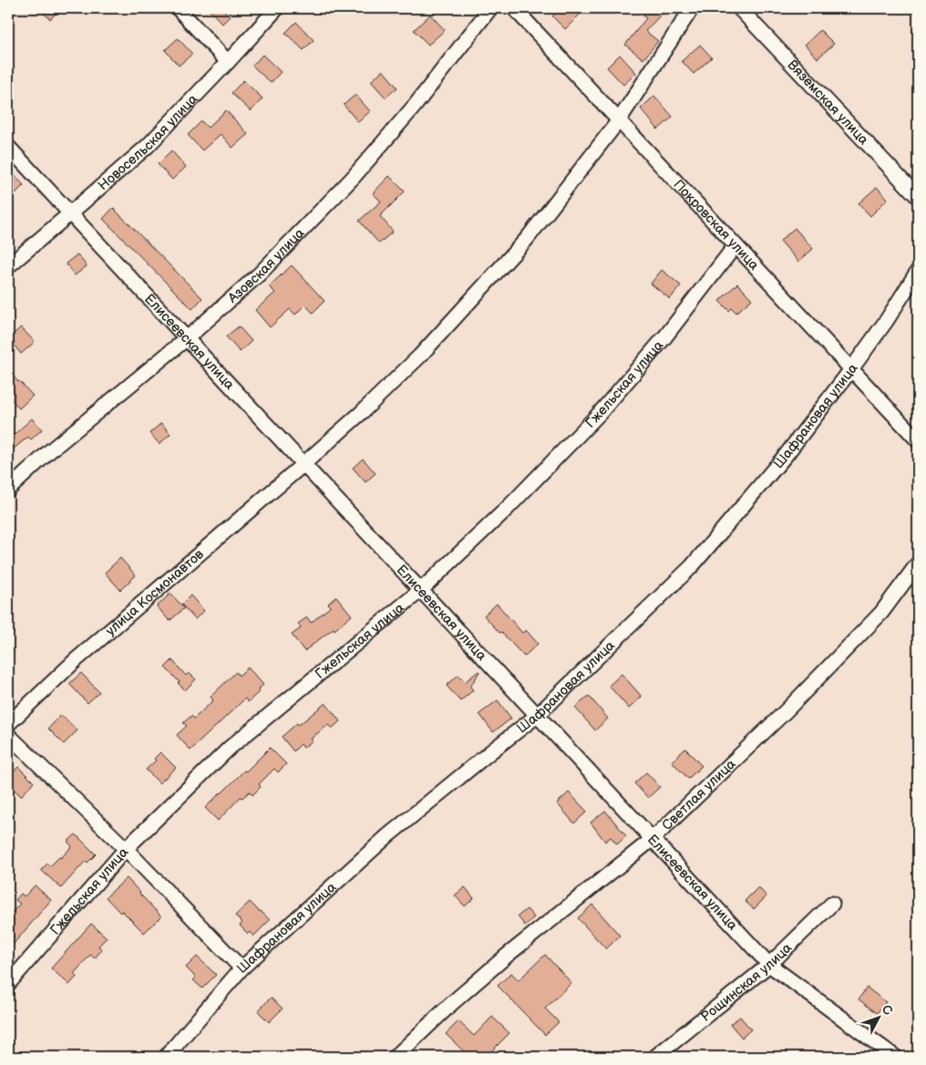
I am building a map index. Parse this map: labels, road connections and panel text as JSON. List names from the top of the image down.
{
  "streets": {
    "street": [
      "Вяземская улица",
      "Новосельская улица",
      "Покровская улица",
      "Азовская улица",
      "Елисеевская улица",
      "Гжельская улица",
      "Шафрановая улица",
      "улица Космонавтов",
      "Светлая улица",
      "Рощинская улица"
    ]
  },
  "crossings": [
    ["Новосельская улица", "Елисеевская улица"],
    ["Покровская улица", "Гжельская улица"],
    ["Покровская улица", "Шафрановая улица"],
    ["Покровская улица", "улица Космонавтов"],
    ["Азовская улица", "Елисеевская улица"],
    ["Елисеевская улица", "Гжельская улица"],
    ["Елисеевская улица", "Шафрановая улица"],
    ["Елисеевская улица", "улица Космонавтов"],
    ["Елисеевская улица", "Светлая улица"],
    ["Елисеевская улица", "Рощинская улица"]
  ],
  "north": "top right"
}
